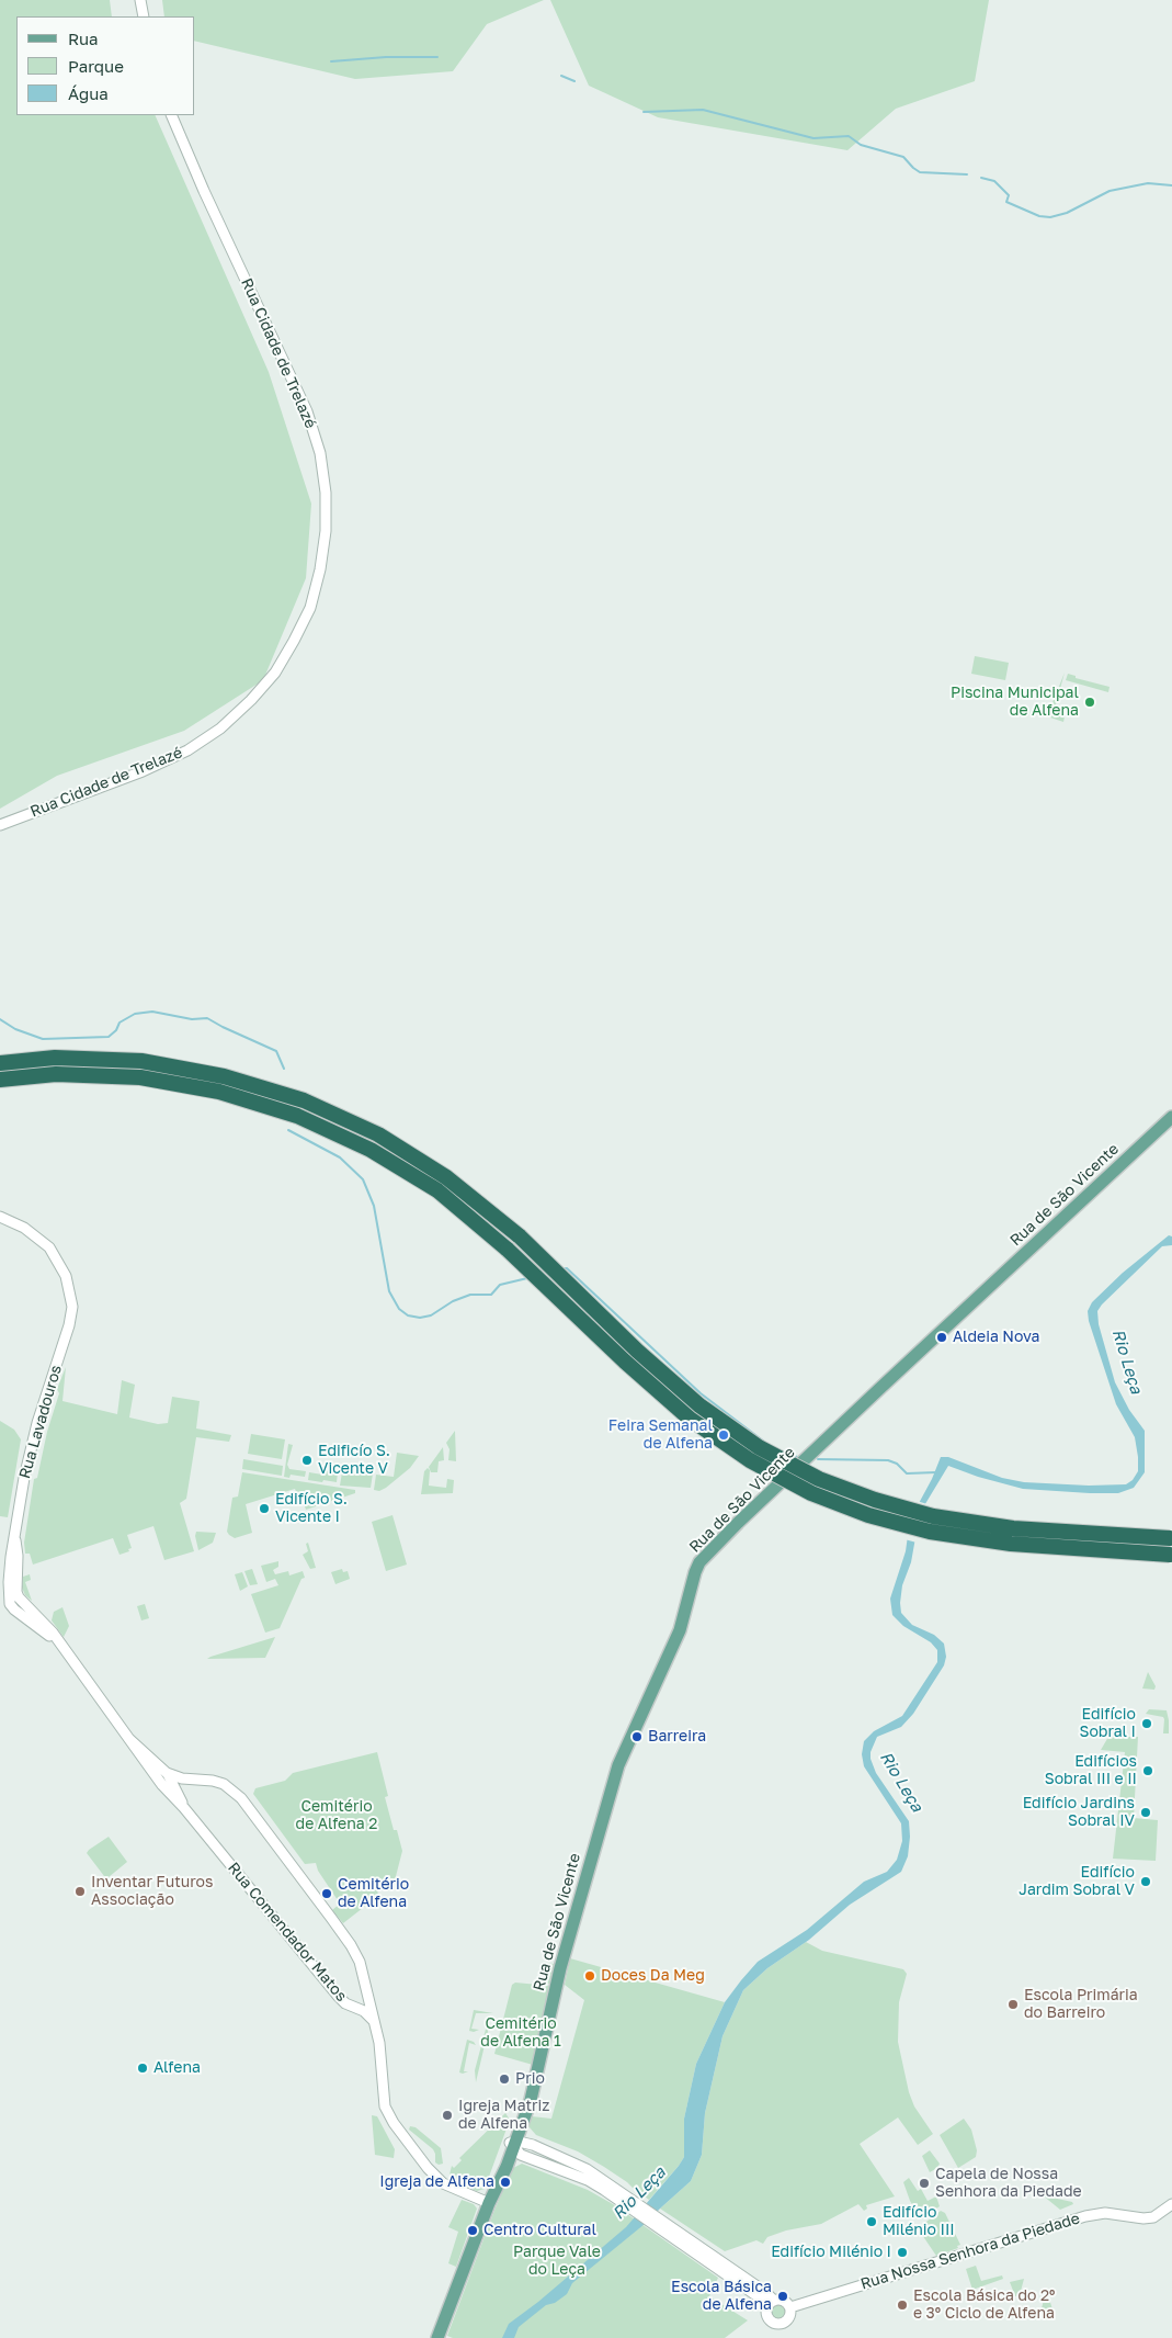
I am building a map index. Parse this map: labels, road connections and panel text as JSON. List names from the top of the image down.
{
  "streets": {
    "main road": ["Rua de São Vicente"],
    "street": [
      "Rua Cidade de Trelazé",
      "Rua Lavadouros",
      "Rua Comendador Matos",
      "Rua Nossa Senhora da Piedade"
    ]
  },
  "crossings": [
    ["Rua Lavadouros", "Rua Comendador Matos"]
  ],
  "water": ["Rio Leça"],
  "parks": ["Cemitério de Alfena 2", "Cemitério de Alfena 1", "Parque Vale do Leça"],
  "places": [
    "Piscina Municipal de Alfena",
    "Aldeia Nova",
    "Feira Semanal de Alfena",
    "Edificío S. Vicente V",
    "Edifício S. Vicente I",
    "Edifício Sobral I",
    "Barreira",
    "Edifícios Sobral III e II",
    "Edifício Jardins Sobral IV",
    "Edifício Jardim Sobral V",
    "Inventar Futuros Associação",
    "Cemitério de Alfena",
    "Doces Da Meg",
    "Escola Primária do Barreiro",
    "Alfena",
    "Prio",
    "Igreja Matriz de Alfena",
    "Igreja de Alfena",
    "Capela de Nossa Senhora da Piedade",
    "Edifício Milénio III",
    "Centro Cultural",
    "Edifício Milénio I",
    "Escola Básica de Alfena",
    "Escola Básica do 2º e 3º Ciclo de Alfena"
  ],
  "legend": ["Rua", "Parque", "Água"]
}
